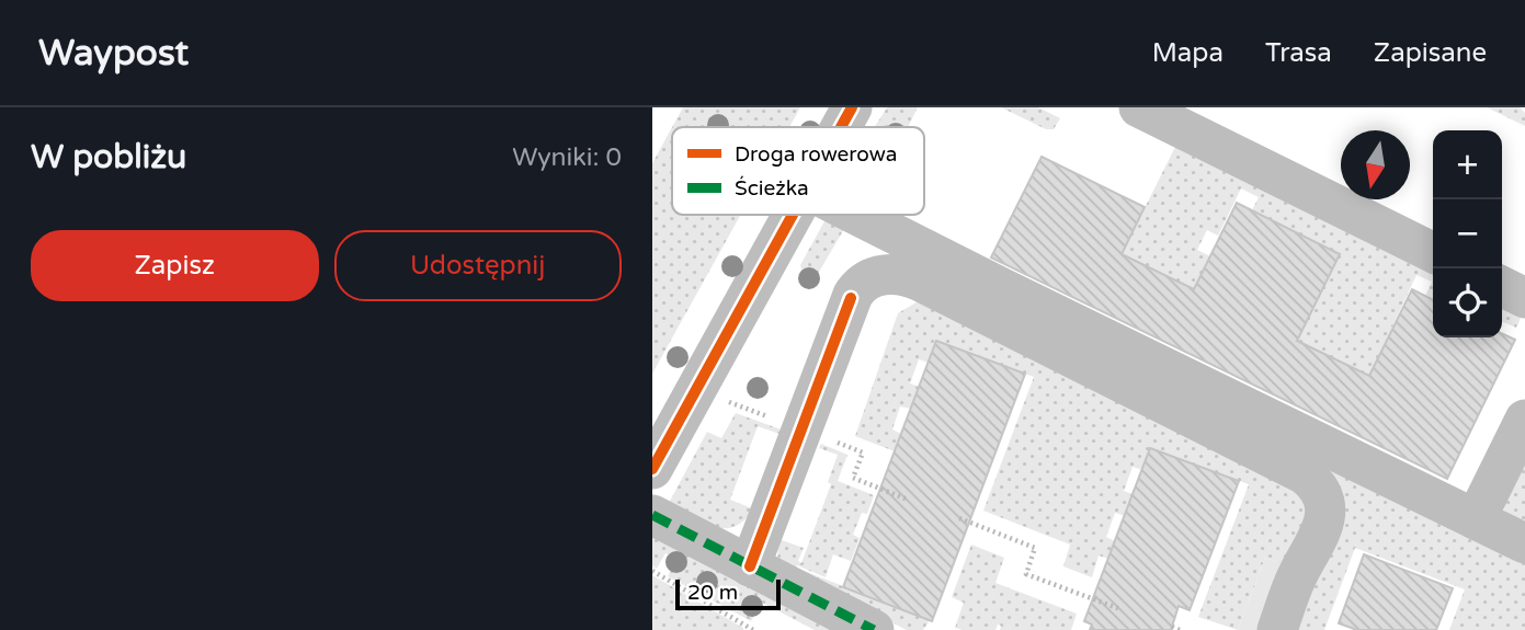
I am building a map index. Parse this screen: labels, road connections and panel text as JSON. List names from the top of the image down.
{
  "legend": ["Droga rowerowa", "Ścieżka"],
  "scale_bar": "20 m",
  "north": "bottom",
  "page": {
    "header": "Waypost",
    "nav": ["Mapa", "Trasa", "Zapisane"],
    "heading": ["W pobliżu", "Wyniki: 0"],
    "map_buttons": ["+", "−"],
    "buttons": ["Zapisz", "Udostępnij"],
    "scale": "20 m"
  }
}
